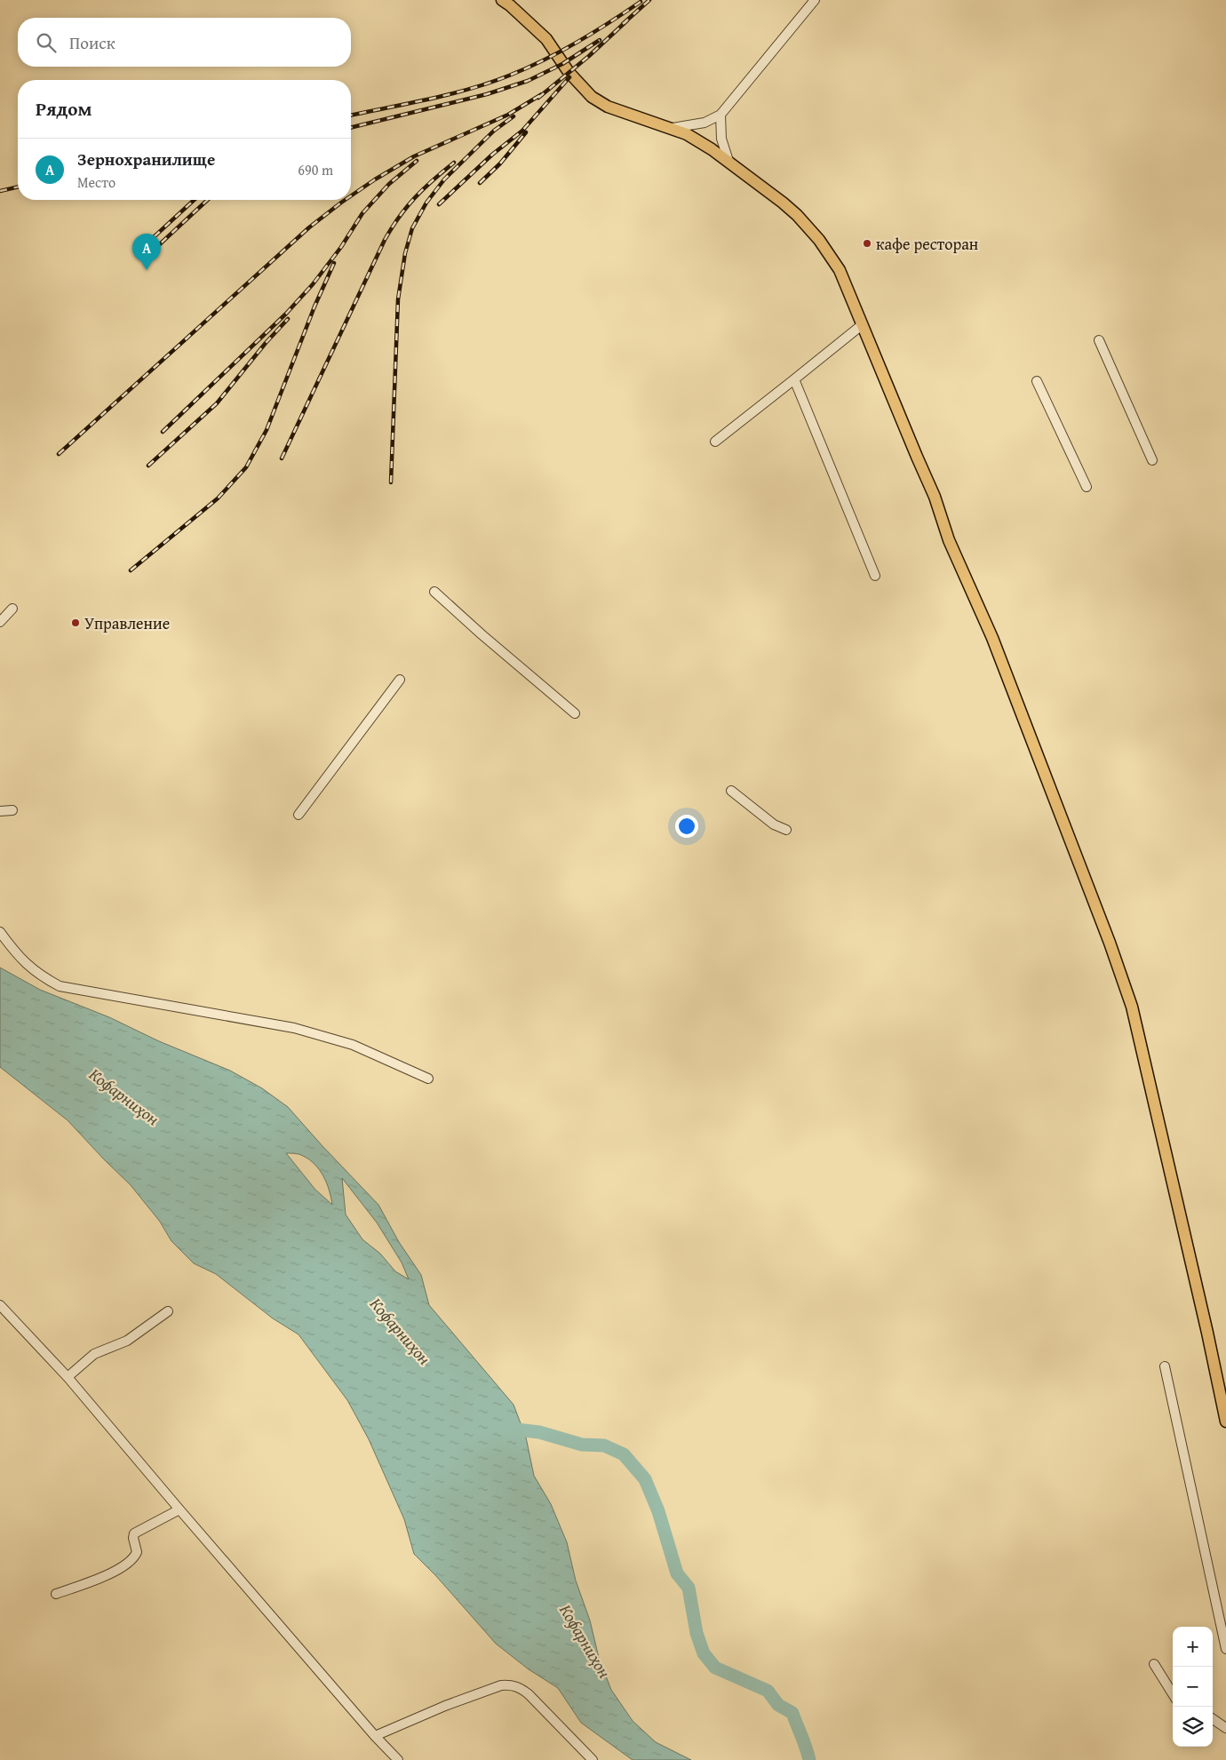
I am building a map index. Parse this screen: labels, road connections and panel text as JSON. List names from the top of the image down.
{
  "water": ["Кофарниҳон"],
  "places": ["кафе ресторан", "Управление"],
  "page": {
    "search": "Поиск",
    "heading": "Рядом",
    "list": [
      {
        "mark": "A",
        "name": "Зернохранилище",
        "note": "Место",
        "value": "690 m"
      }
    ],
    "pins": "A",
    "map_buttons": ["+", "−"]
  }
}
